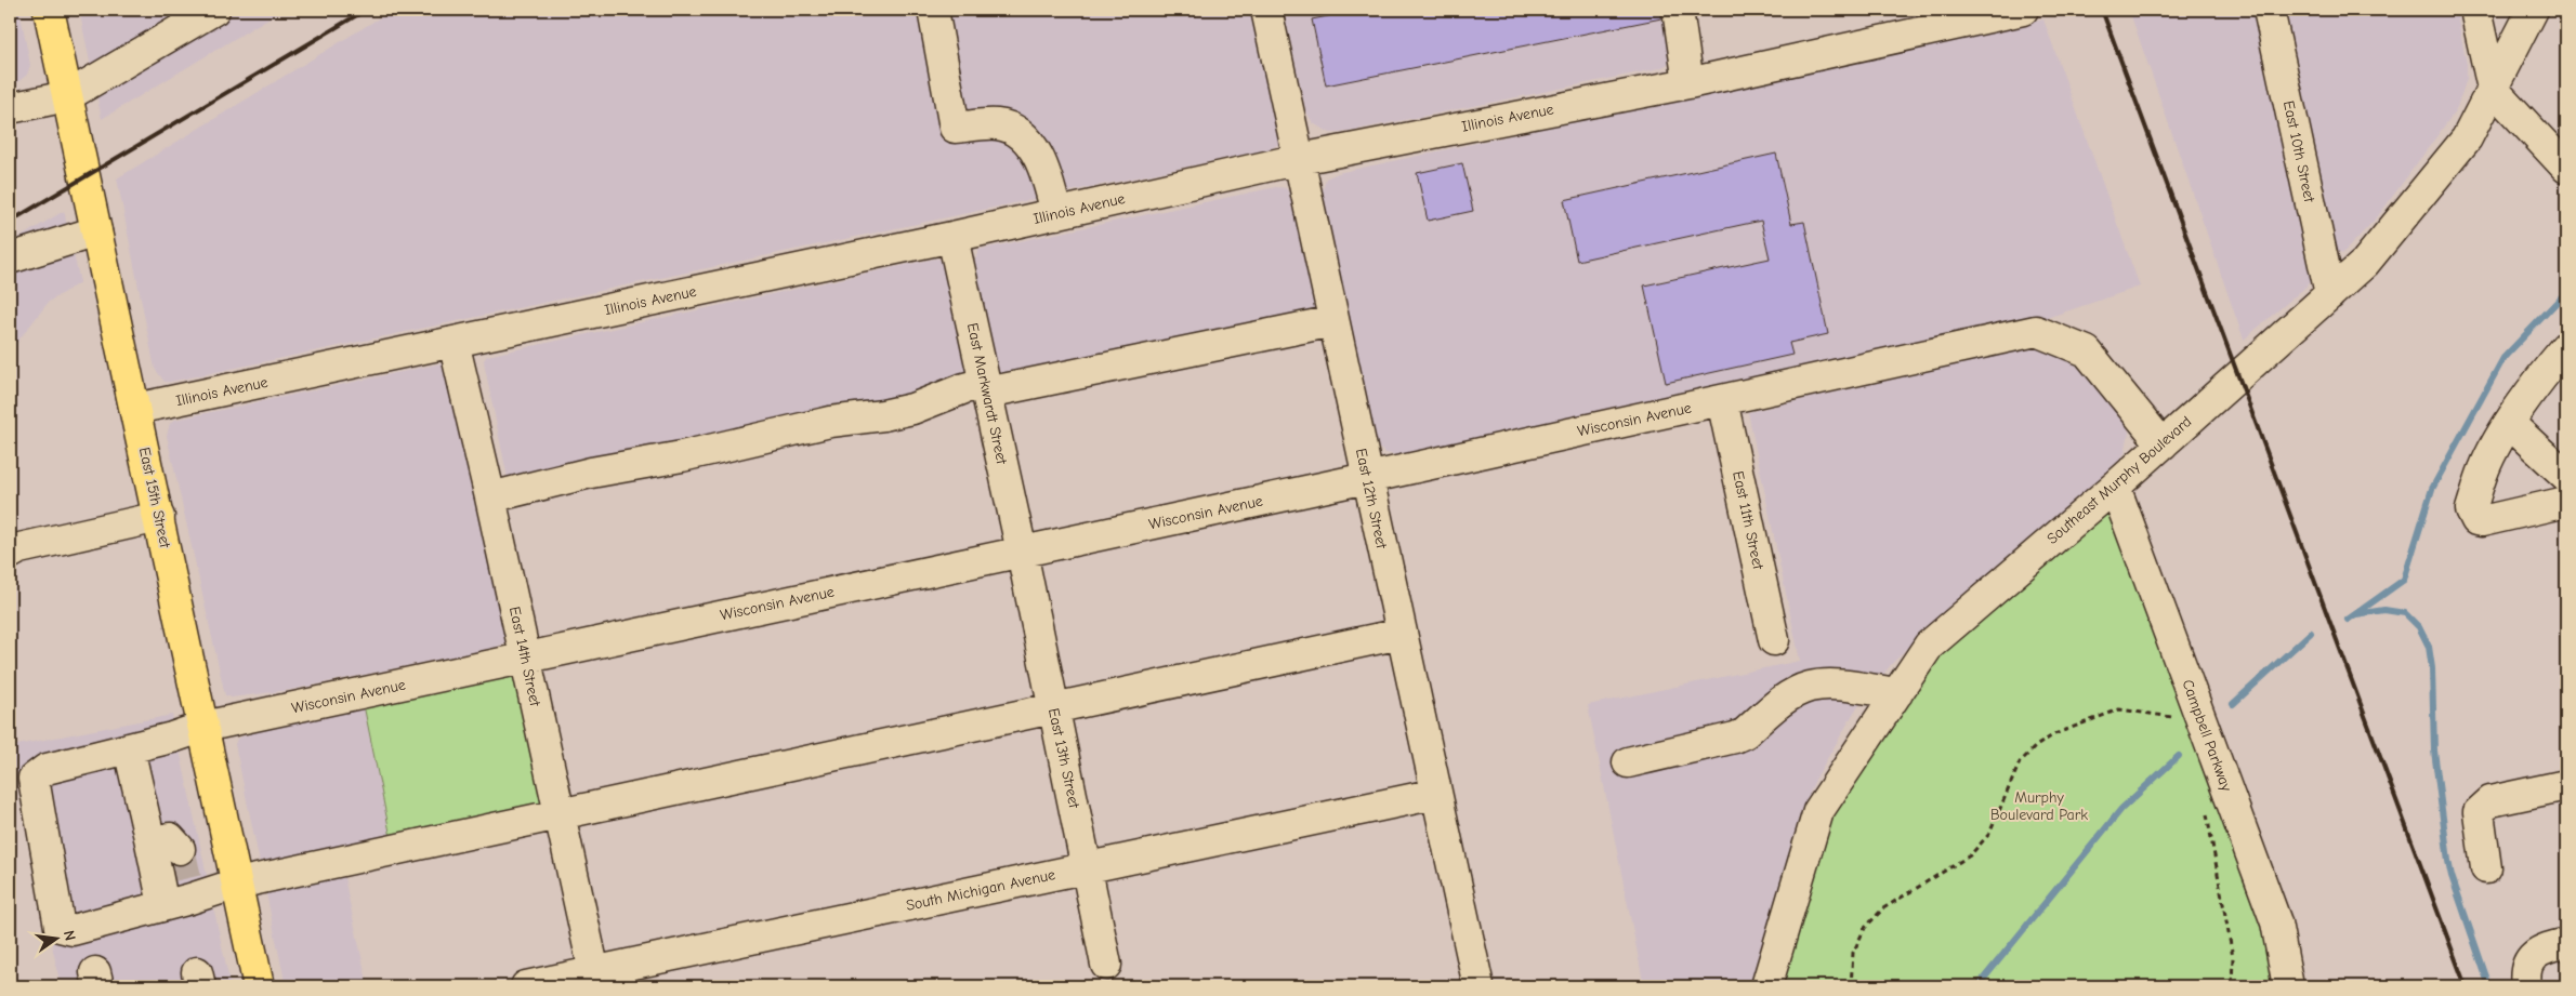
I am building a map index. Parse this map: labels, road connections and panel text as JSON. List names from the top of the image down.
{
  "streets": {
    "main road": ["East 15th Street"],
    "street": [
      "Illinois Avenue",
      "East 10th Street",
      "East Markwardt Street",
      "Wisconsin Avenue",
      "Southeast Murphy Boulevard",
      "East 12th Street",
      "East 11th Street",
      "East 14th Street",
      "Campbell Parkway",
      "East 13th Street",
      "South Michigan Avenue"
    ]
  },
  "crossings": [
    ["Illinois Avenue", "East Markwardt Street"],
    ["Illinois Avenue", "East 15th Street"],
    ["Illinois Avenue", "East 12th Street"],
    ["Illinois Avenue", "East 14th Street"],
    ["East 10th Street", "Southeast Murphy Boulevard"],
    ["East Markwardt Street", "Wisconsin Avenue"],
    ["East Markwardt Street", "East 13th Street"],
    ["Wisconsin Avenue", "Southeast Murphy Boulevard"],
    ["Wisconsin Avenue", "East 15th Street"],
    ["Wisconsin Avenue", "East 12th Street"],
    ["Wisconsin Avenue", "East 11th Street"],
    ["Wisconsin Avenue", "East 14th Street"],
    ["Wisconsin Avenue", "East 13th Street"],
    ["Southeast Murphy Boulevard", "Campbell Parkway"],
    ["East 12th Street", "South Michigan Avenue"],
    ["East 14th Street", "South Michigan Avenue"],
    ["East 13th Street", "South Michigan Avenue"]
  ],
  "parks": ["Murphy Boulevard Park"],
  "north": "right"
}
